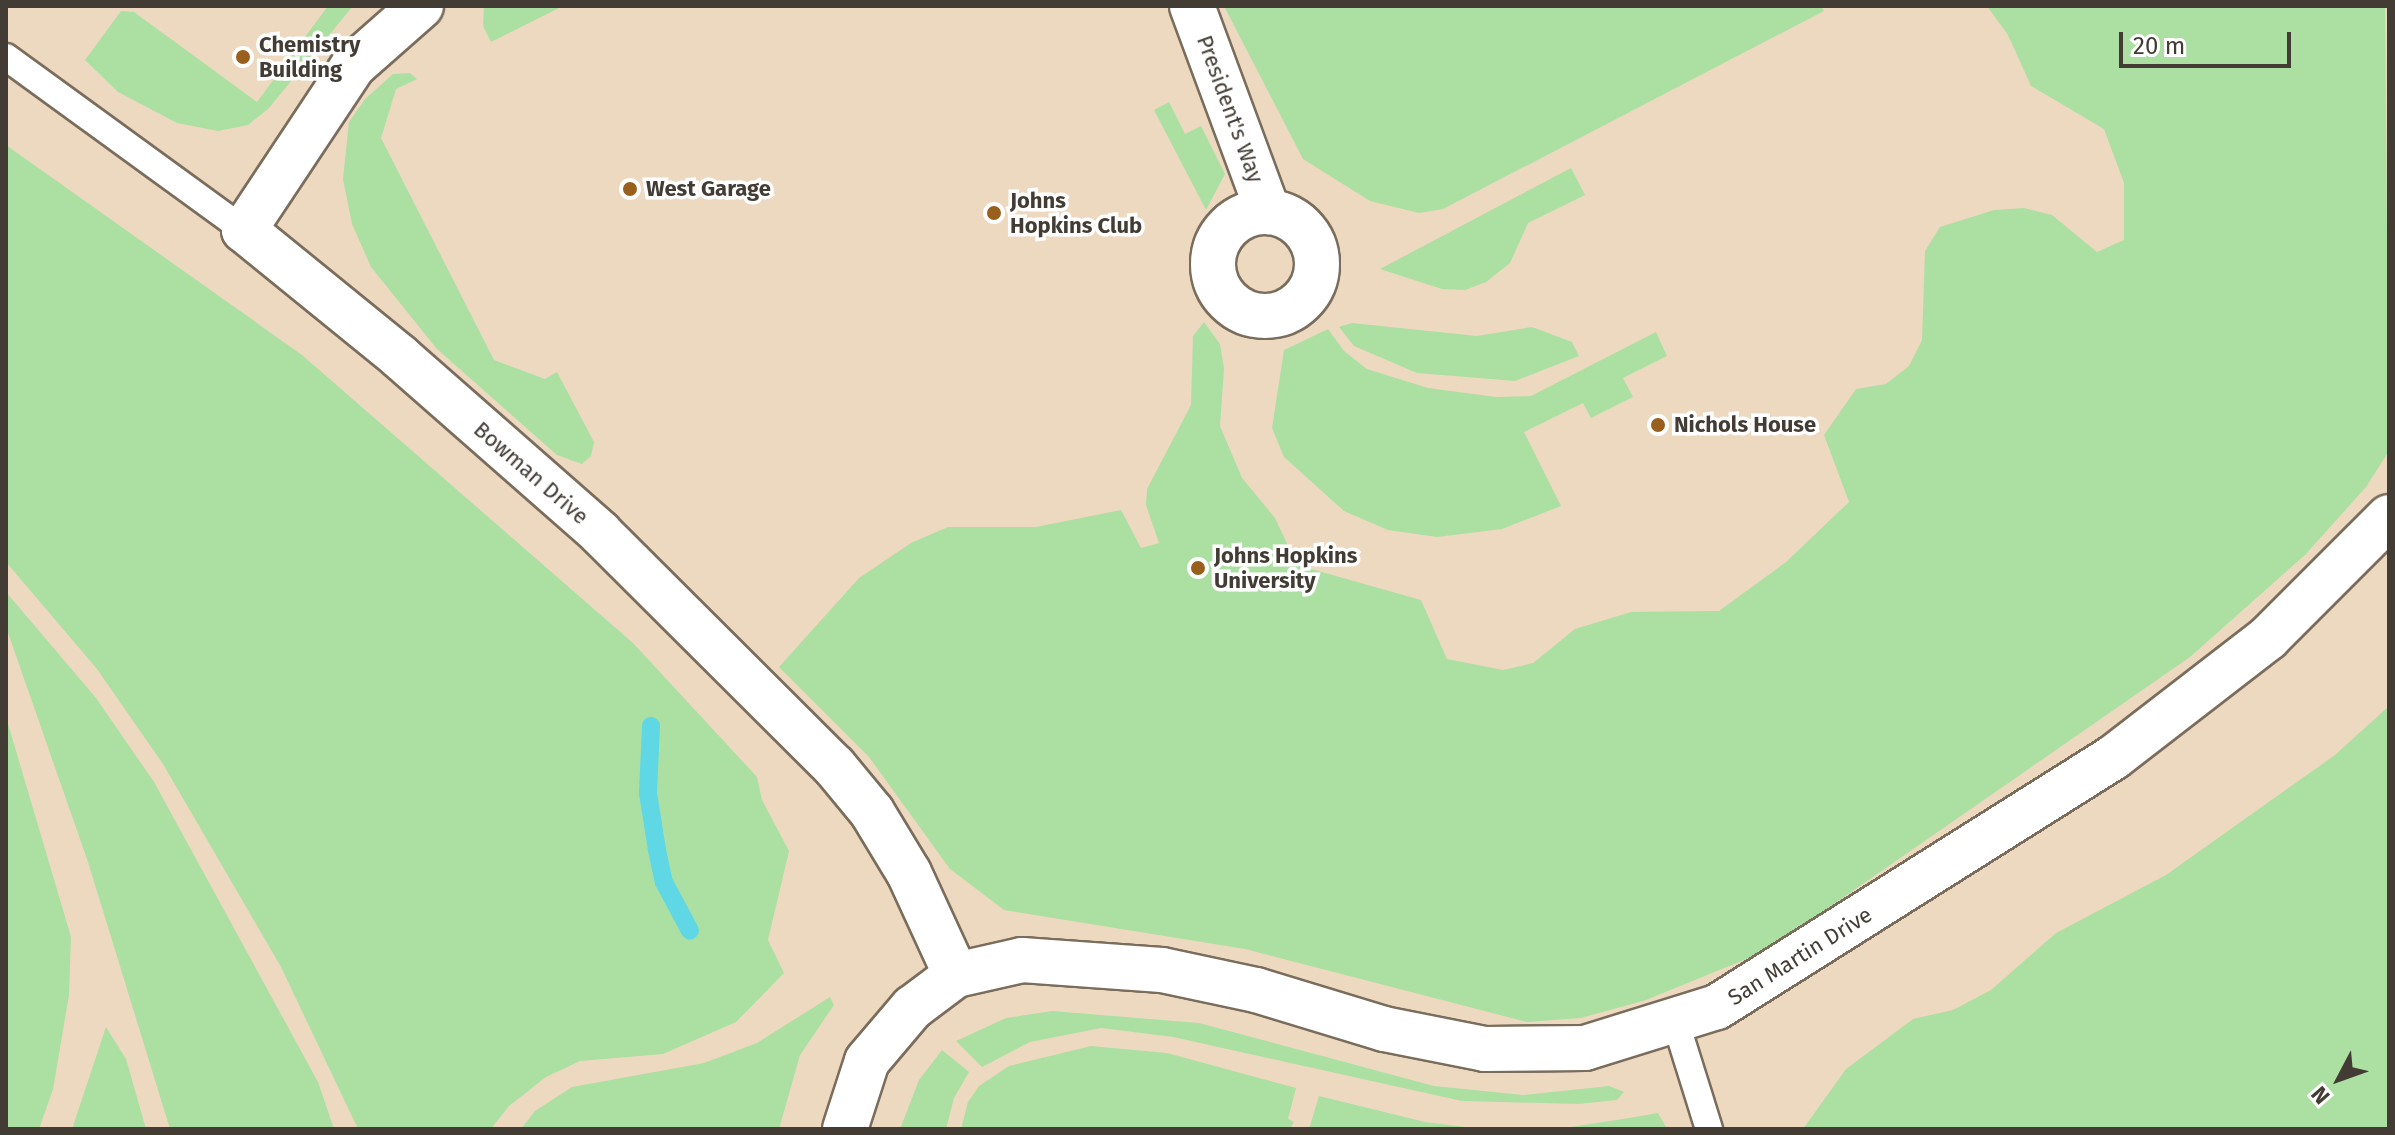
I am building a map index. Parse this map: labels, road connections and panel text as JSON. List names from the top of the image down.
{
  "streets": {
    "street": ["President's Way", "Bowman Drive", "San Martin Drive"]
  },
  "crossings": [
    ["Bowman Drive", "San Martin Drive"]
  ],
  "places": [
    "Chemistry Building",
    "West Garage",
    "Johns Hopkins Club",
    "Nichols House",
    "Johns Hopkins University"
  ],
  "scale_bar": "20 m",
  "north": "bottom left"
}
